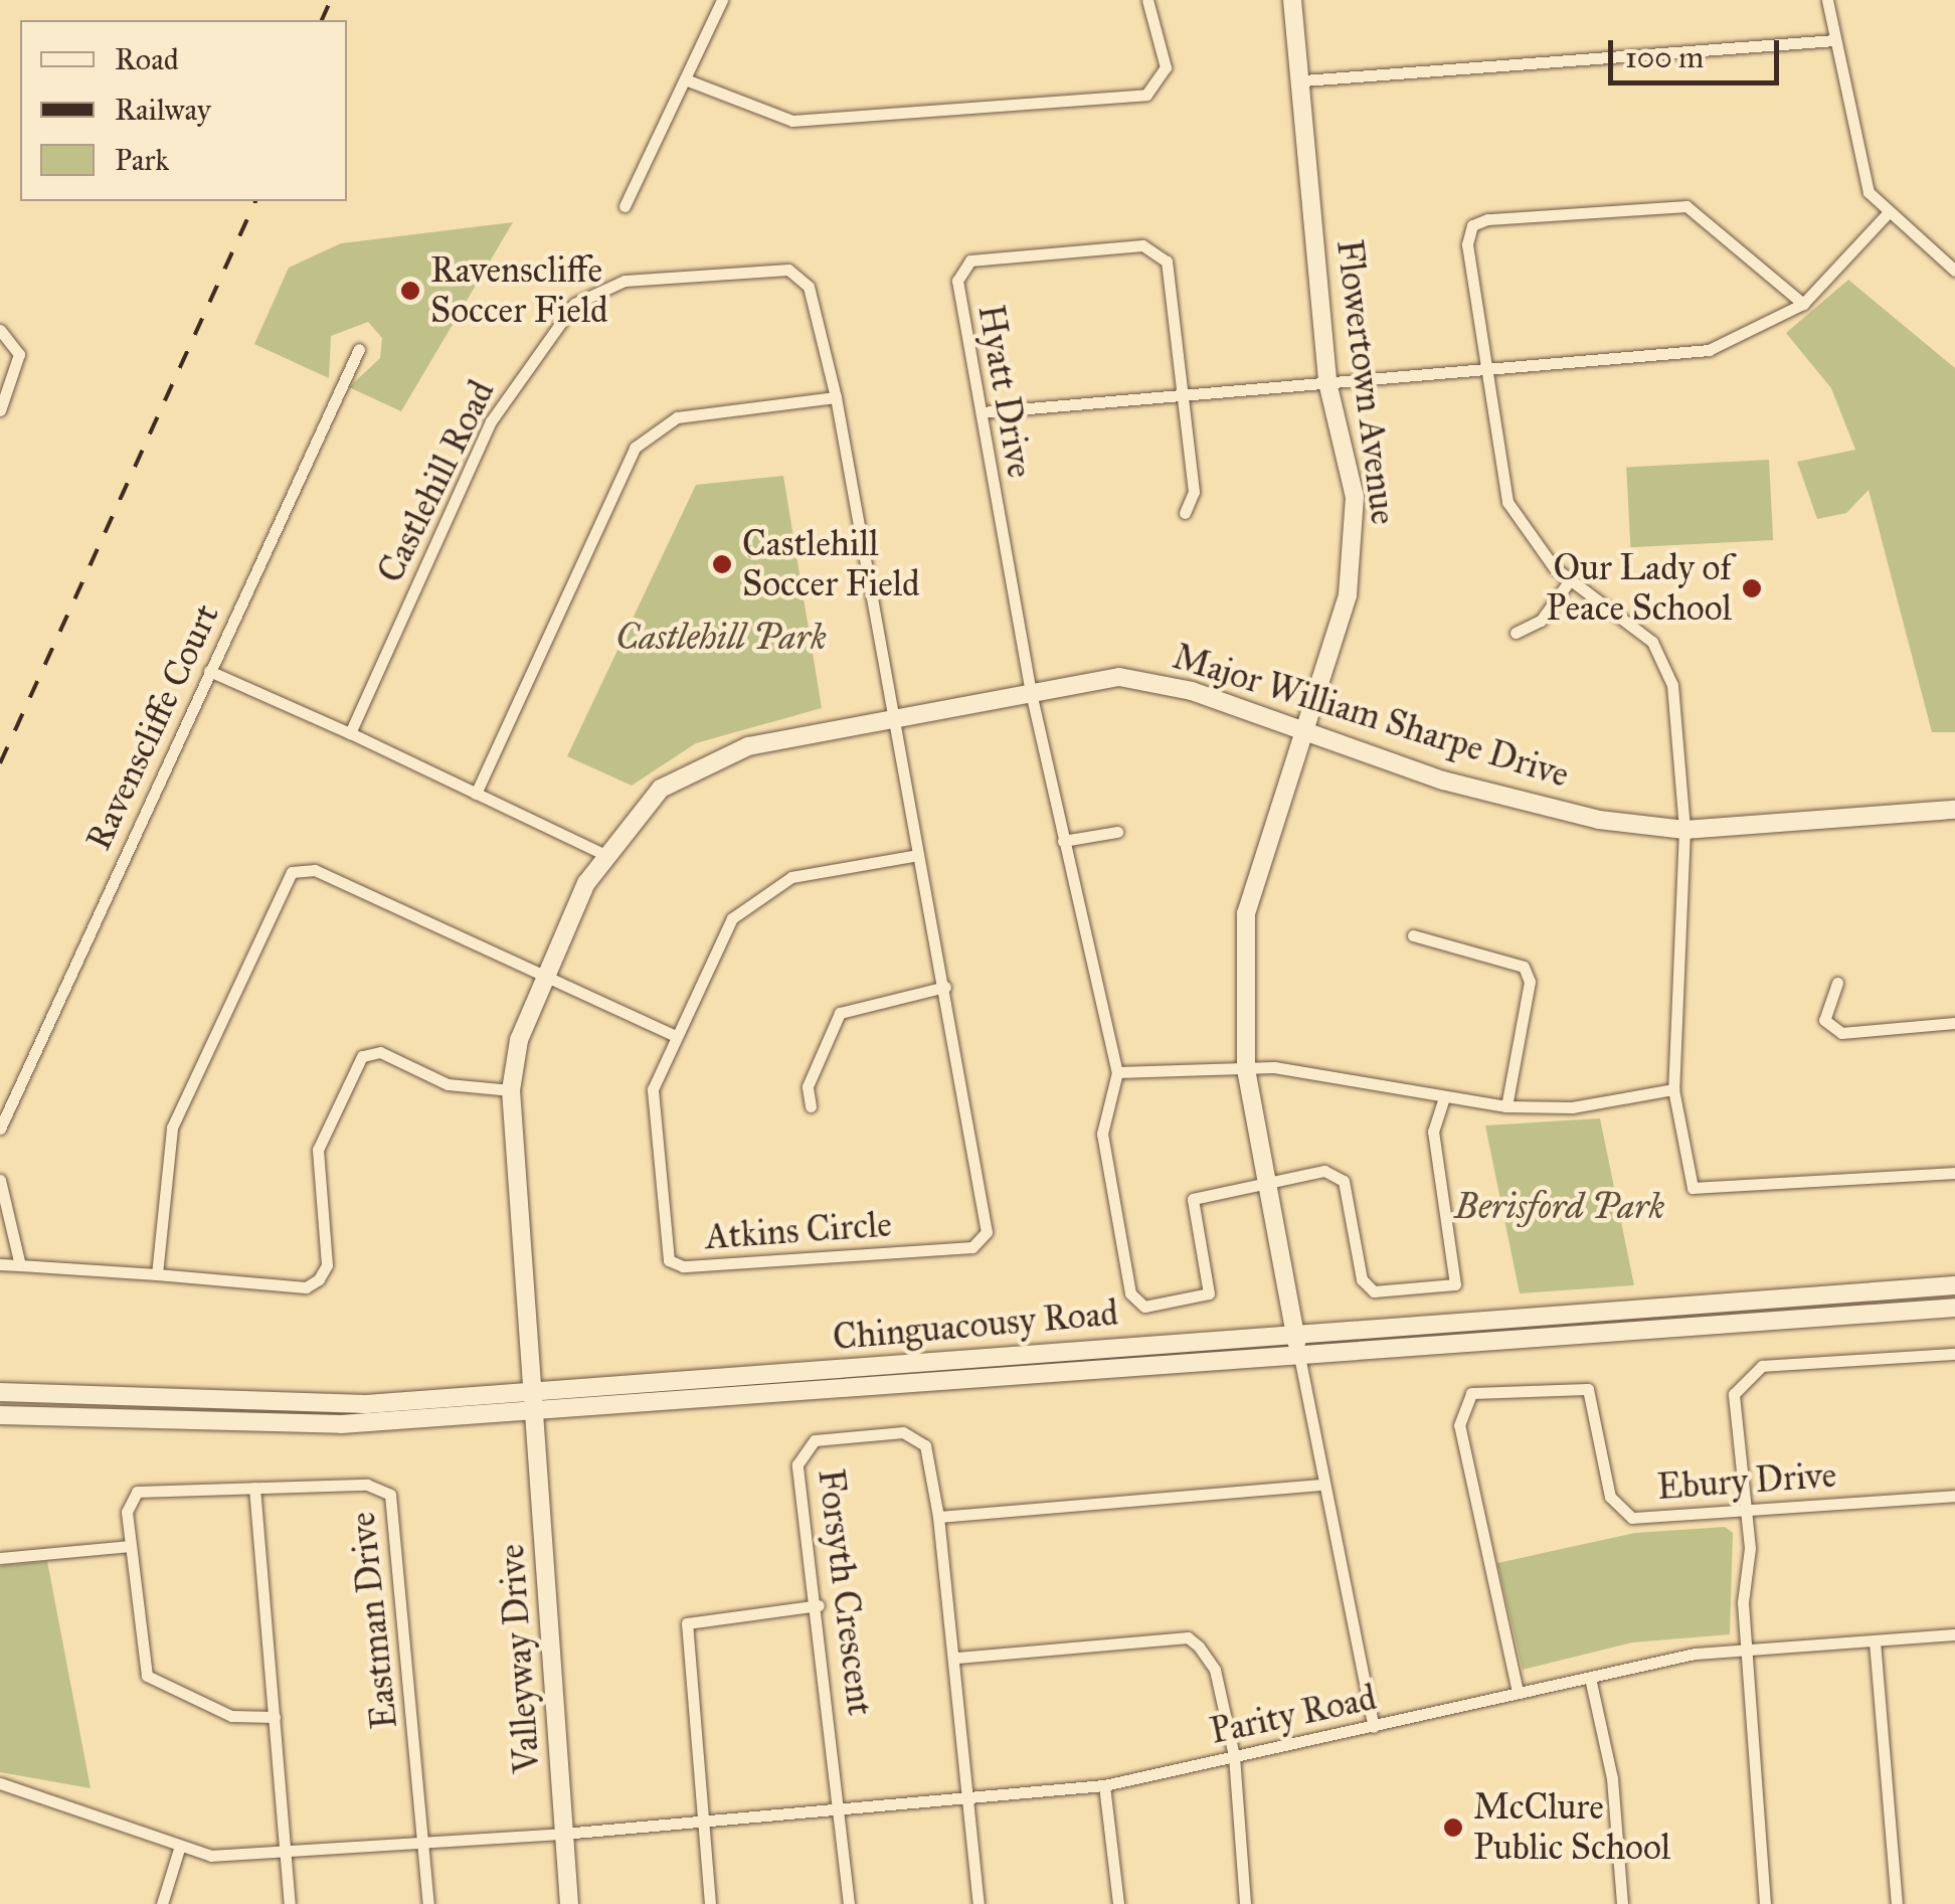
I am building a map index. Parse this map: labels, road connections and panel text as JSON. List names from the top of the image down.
{
  "streets": {
    "main road": [
      "Flowertown Avenue",
      "Major William Sharpe Drive",
      "Chinguacousy Road",
      "Valleyway Drive"
    ],
    "street": [
      "Hyatt Drive",
      "Castlehill Road",
      "Ravenscliffe Court",
      "Atkins Circle",
      "Ebury Drive",
      "Forsyth Crescent",
      "Eastman Drive",
      "Parity Road"
    ]
  },
  "crossings": [
    ["Flowertown Avenue", "Major William Sharpe Drive"],
    ["Flowertown Avenue", "Chinguacousy Road"],
    ["Hyatt Drive", "Major William Sharpe Drive"],
    ["Castlehill Road", "Major William Sharpe Drive"],
    ["Castlehill Road", "Atkins Circle"],
    ["Major William Sharpe Drive", "Atkins Circle"],
    ["Major William Sharpe Drive", "Chinguacousy Road"],
    ["Major William Sharpe Drive", "Valleyway Drive"],
    ["Chinguacousy Road", "Valleyway Drive"],
    ["Ebury Drive", "Parity Road"],
    ["Forsyth Crescent", "Parity Road"],
    ["Eastman Drive", "Parity Road"],
    ["Valleyway Drive", "Parity Road"]
  ],
  "parks": ["Castlehill Park", "Berisford Park"],
  "places": [
    "Ravenscliffe Soccer Field",
    "Castlehill Soccer Field",
    "Our Lady of Peace School",
    "McClure Public School"
  ],
  "legend": ["Road", "Railway", "Park"],
  "scale_bar": "100 m"
}
